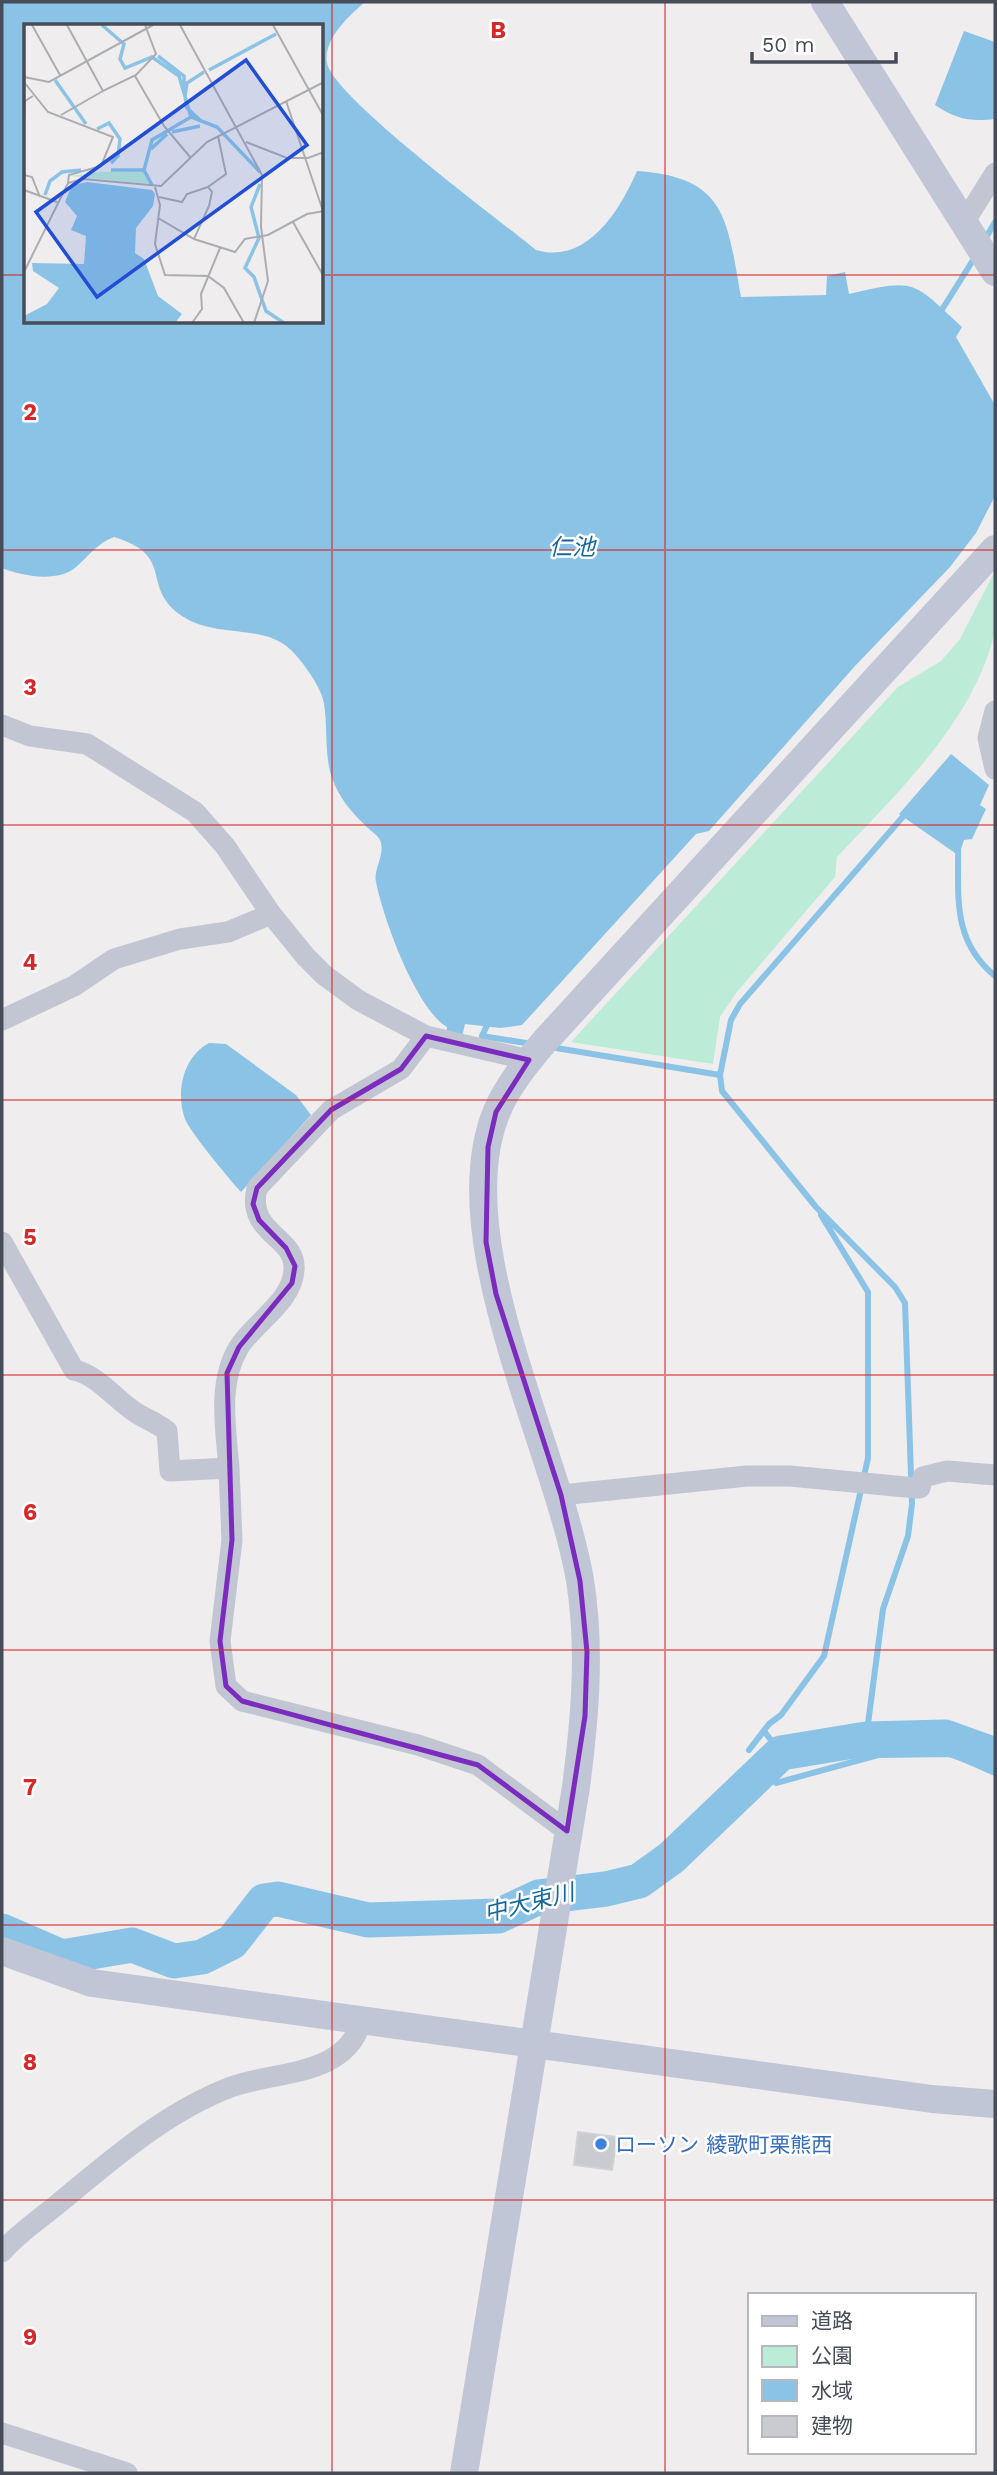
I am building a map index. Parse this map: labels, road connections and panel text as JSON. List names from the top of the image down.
{
  "water": ["仁池", "中大束川"],
  "places": ["ローソン 綾歌町栗熊西"],
  "legend": [
    "道路",
    "公園",
    "水域",
    "建物"
  ],
  "scale_bar": "50 m",
  "grid": {
    "columns": ["B"],
    "rows": [
      "2",
      "3",
      "4",
      "5",
      "6",
      "7",
      "8",
      "9"
    ]
  }
}
